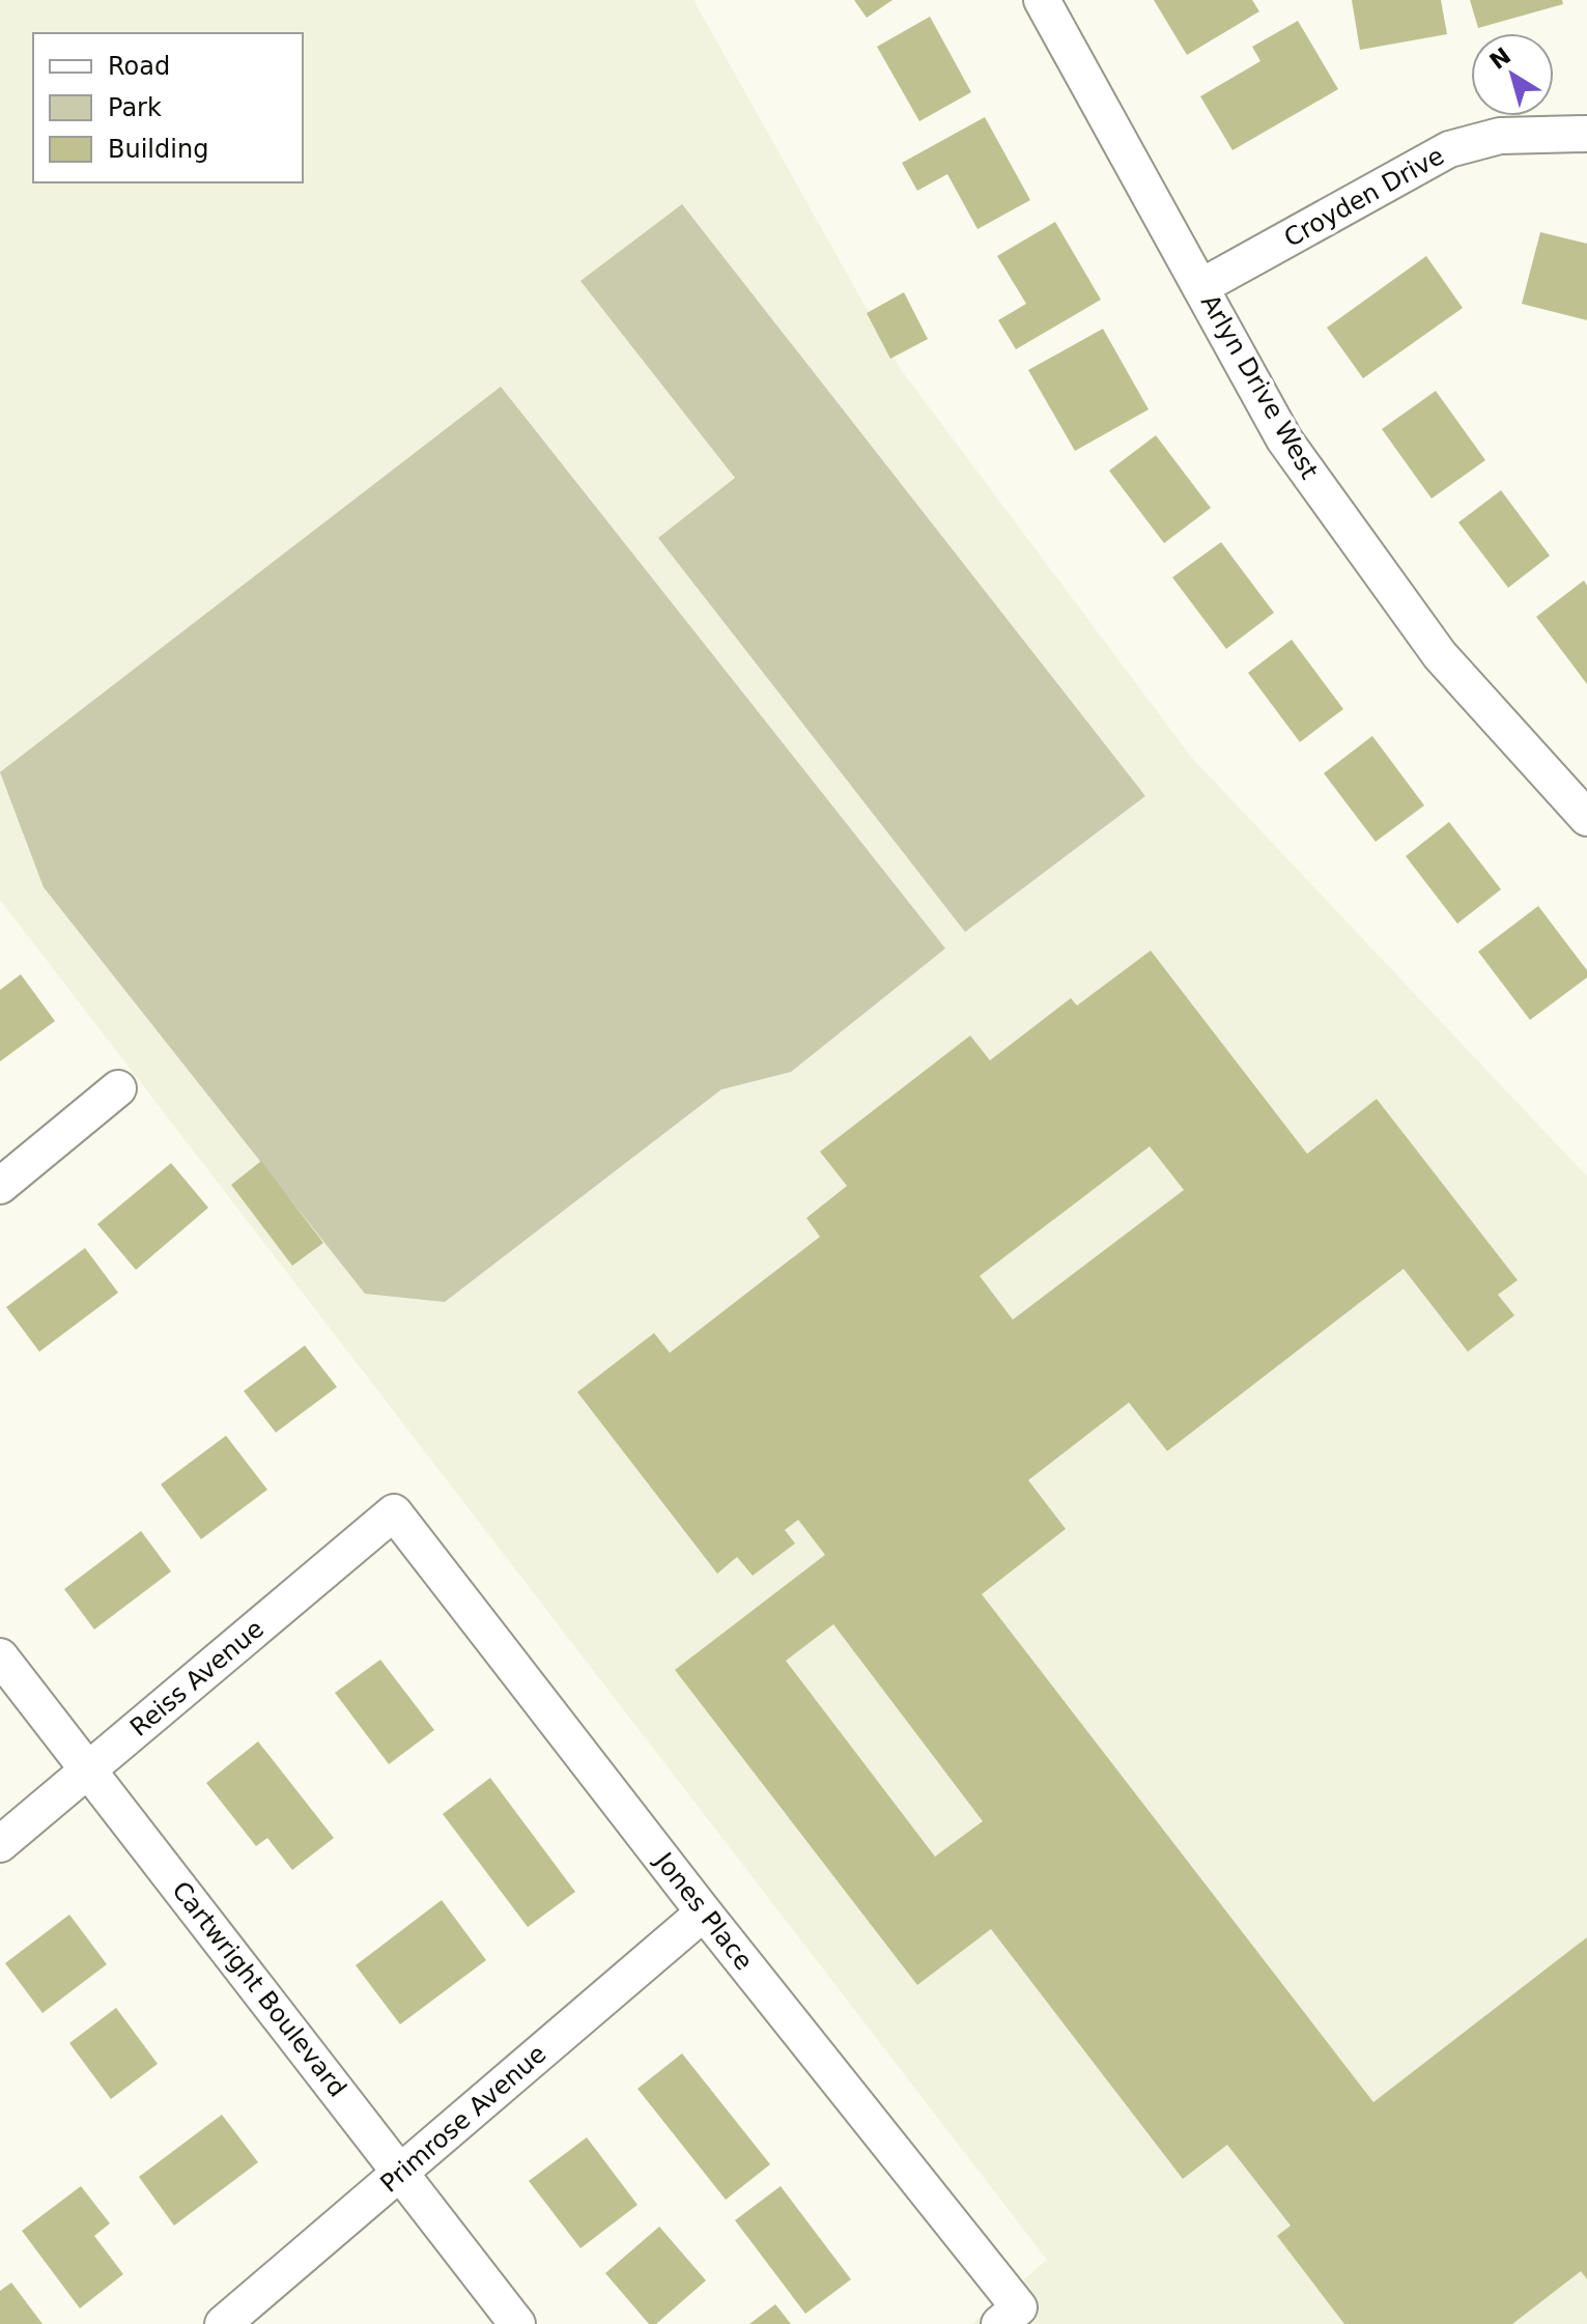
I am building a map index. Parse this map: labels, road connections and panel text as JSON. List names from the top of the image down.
{
  "streets": {
    "street": [
      "Croyden Drive",
      "Arlyn Drive West",
      "Reiss Avenue",
      "Jones Place",
      "Cartwright Boulevard",
      "Primrose Avenue"
    ]
  },
  "crossings": [
    ["Croyden Drive", "Arlyn Drive West"],
    ["Reiss Avenue", "Jones Place"],
    ["Reiss Avenue", "Cartwright Boulevard"],
    ["Jones Place", "Primrose Avenue"],
    ["Cartwright Boulevard", "Primrose Avenue"]
  ],
  "legend": ["Road", "Park", "Building"],
  "north": "top left"
}
